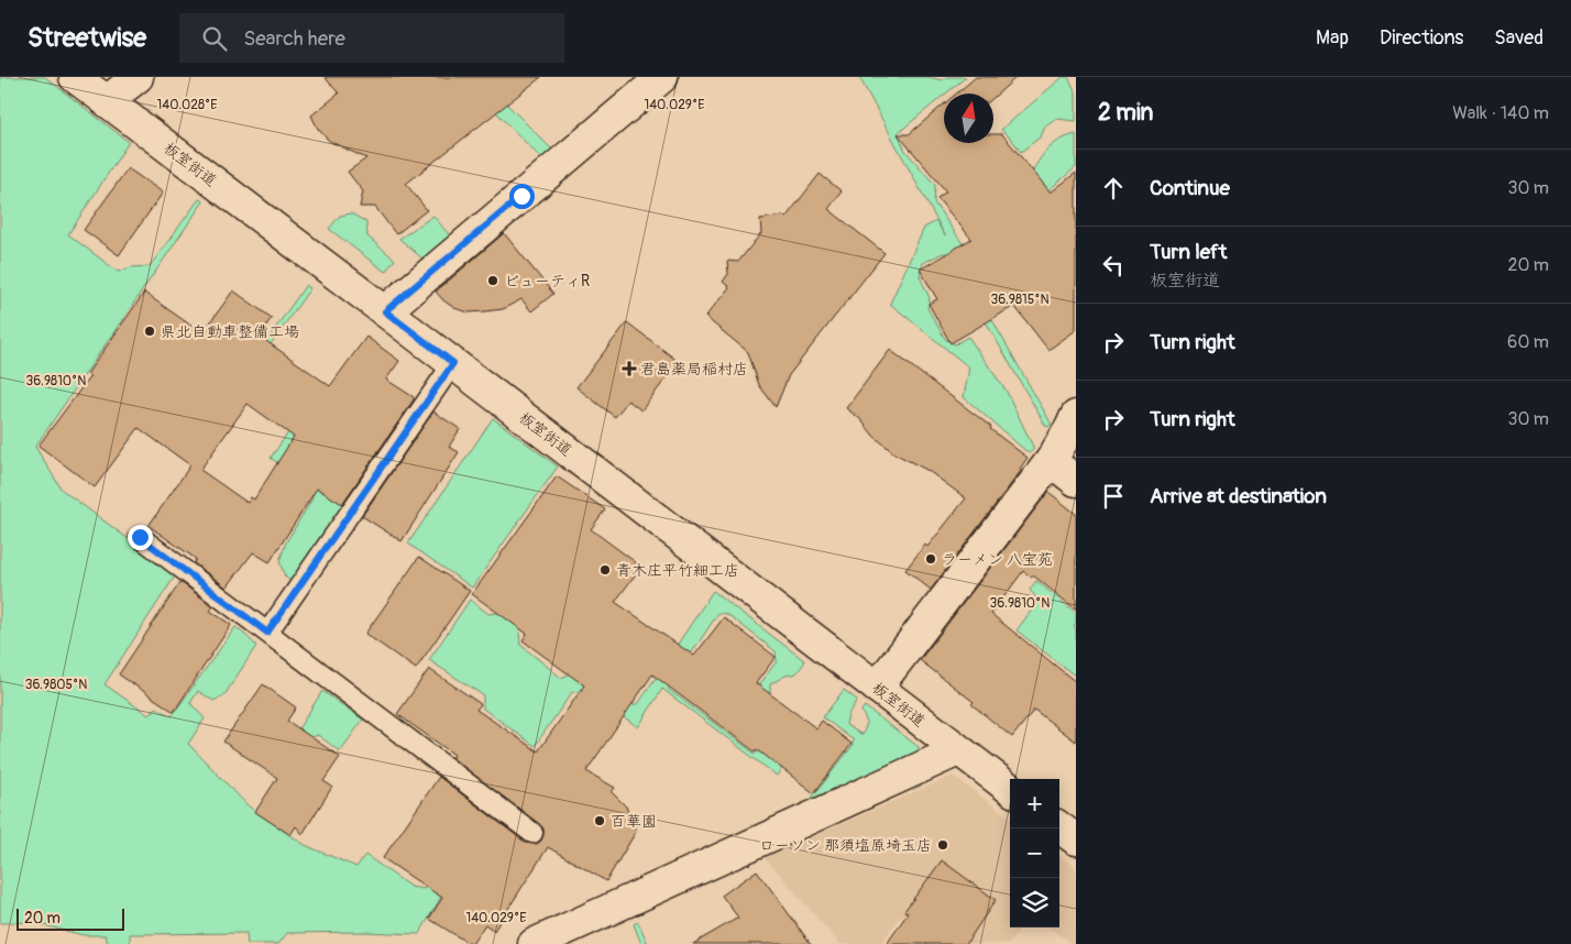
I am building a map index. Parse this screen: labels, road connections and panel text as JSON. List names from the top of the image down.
{
  "streets": {
    "street": ["板室街道"]
  },
  "places": {
    "other": [
      "ビューティR",
      "県北自動車整備工場",
      "ラーメン 八宝苑",
      "青木庄平竹細工店",
      "百華園",
      "ローソン 那須塩原埼玉店"
    ],
    "health": ["君島薬局稲村店"]
  },
  "scale_bar": "20 m",
  "north": "top",
  "page": {
    "header": "Streetwise",
    "search": "Search here",
    "nav": ["Map", "Directions", "Saved"],
    "heading": ["2 min", "Walk · 140 m"],
    "list": [
      ["Continue", "30 m"],
      ["Turn left", "板室街道", "20 m"],
      ["Turn right", "60 m"],
      ["Turn right", "30 m"],
      "Arrive at destination"
    ],
    "map_buttons": ["+", "−"],
    "scale": "20 m"
  },
  "coordinates": [
    "140.028°E",
    "140.029°E",
    "36.9815°N",
    "36.9810°N",
    "36.9805°N"
  ]
}
